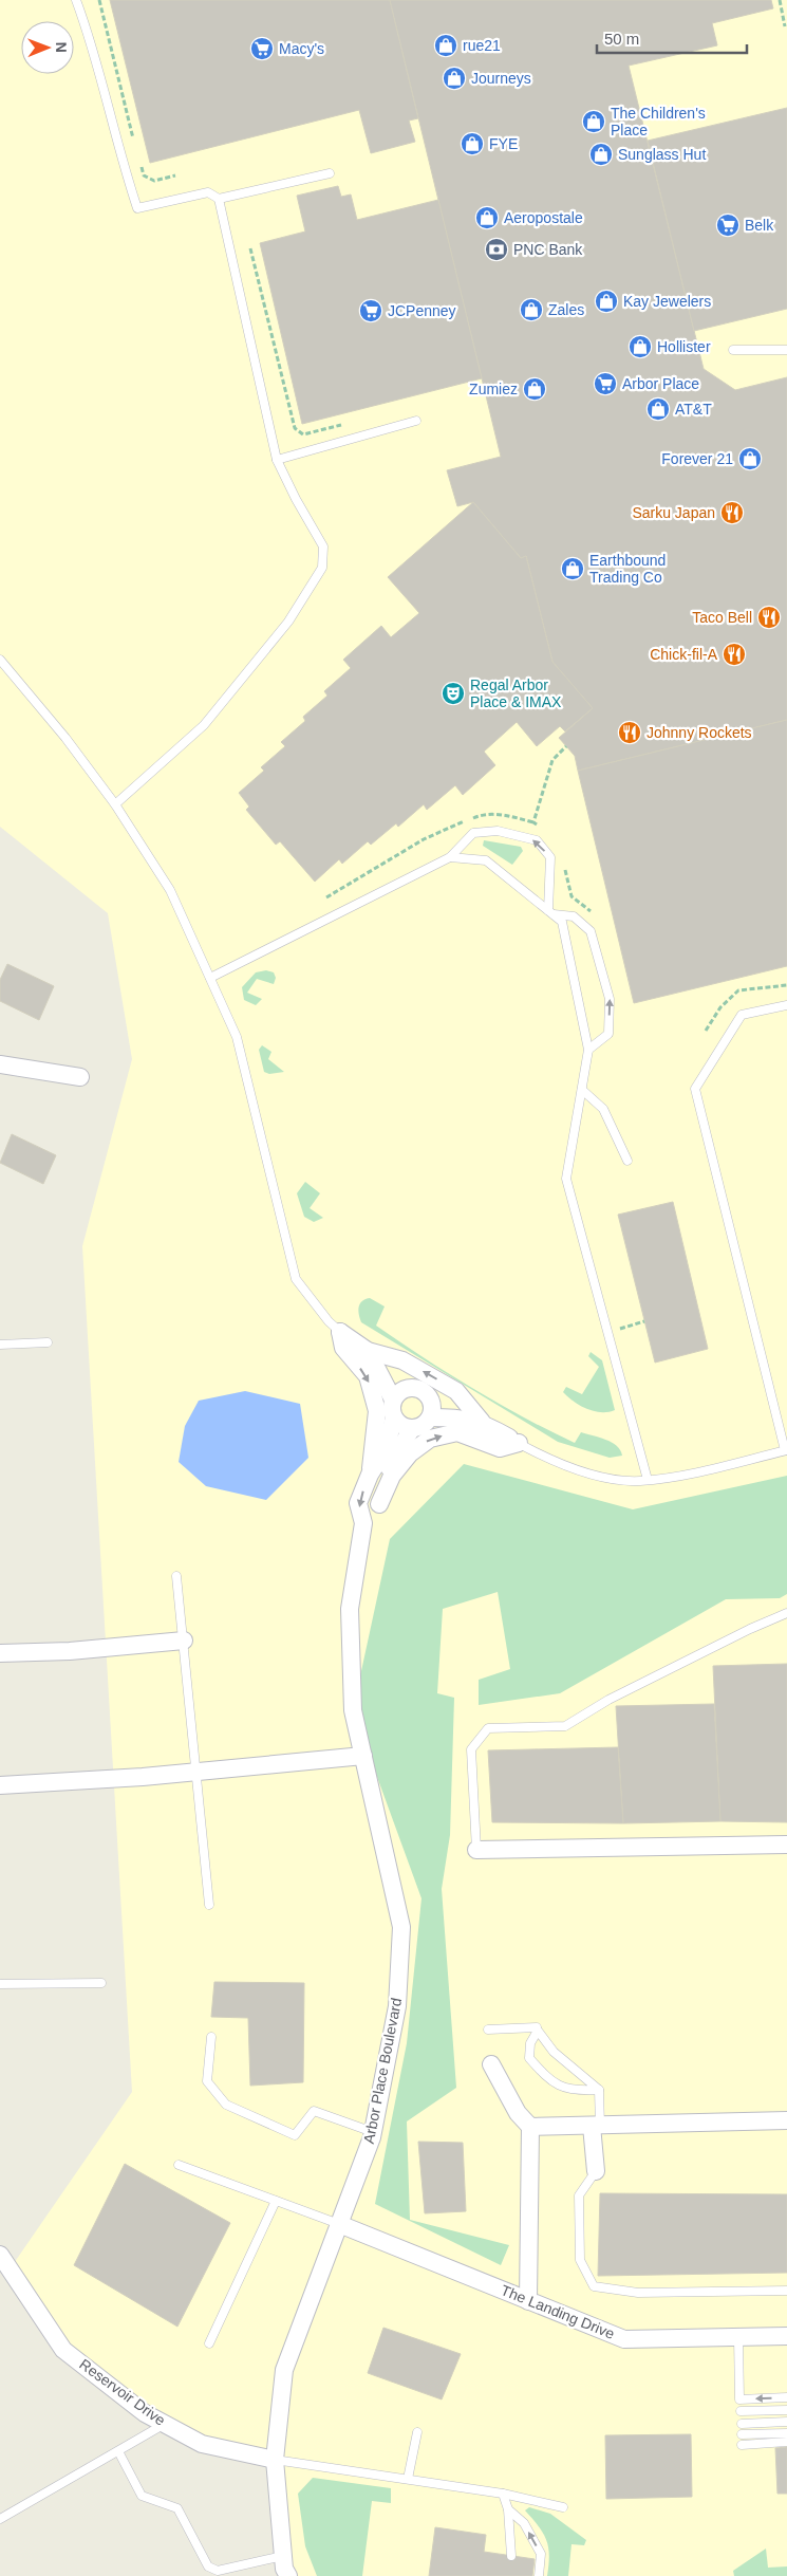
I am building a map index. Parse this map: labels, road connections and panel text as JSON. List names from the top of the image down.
{
  "streets": {
    "street": ["Arbor Place Boulevard", "The Landing Drive", "Reservoir Drive"]
  },
  "crossings": [
    ["Arbor Place Boulevard", "The Landing Drive"],
    ["Arbor Place Boulevard", "Reservoir Drive"]
  ],
  "places": {
    "shop": [
      "rue21",
      "Journeys",
      "The Children's Place",
      "FYE",
      "Sunglass Hut",
      "Aeropostale",
      "Kay Jewelers",
      "Zales",
      "Hollister",
      "Zumiez",
      "AT&T",
      "Forever 21",
      "Earthbound Trading Co"
    ],
    "supermarket": [
      "Macy's",
      "Belk",
      "JCPenney",
      "Arbor Place"
    ],
    "bank": ["PNC Bank"],
    "restaurant": [
      "Sarku Japan",
      "Taco Bell",
      "Chick-fil-A",
      "Johnny Rockets"
    ],
    "theatre": ["Regal Arbor Place & IMAX"]
  },
  "scale_bar": "50 m",
  "north": "right"
}
